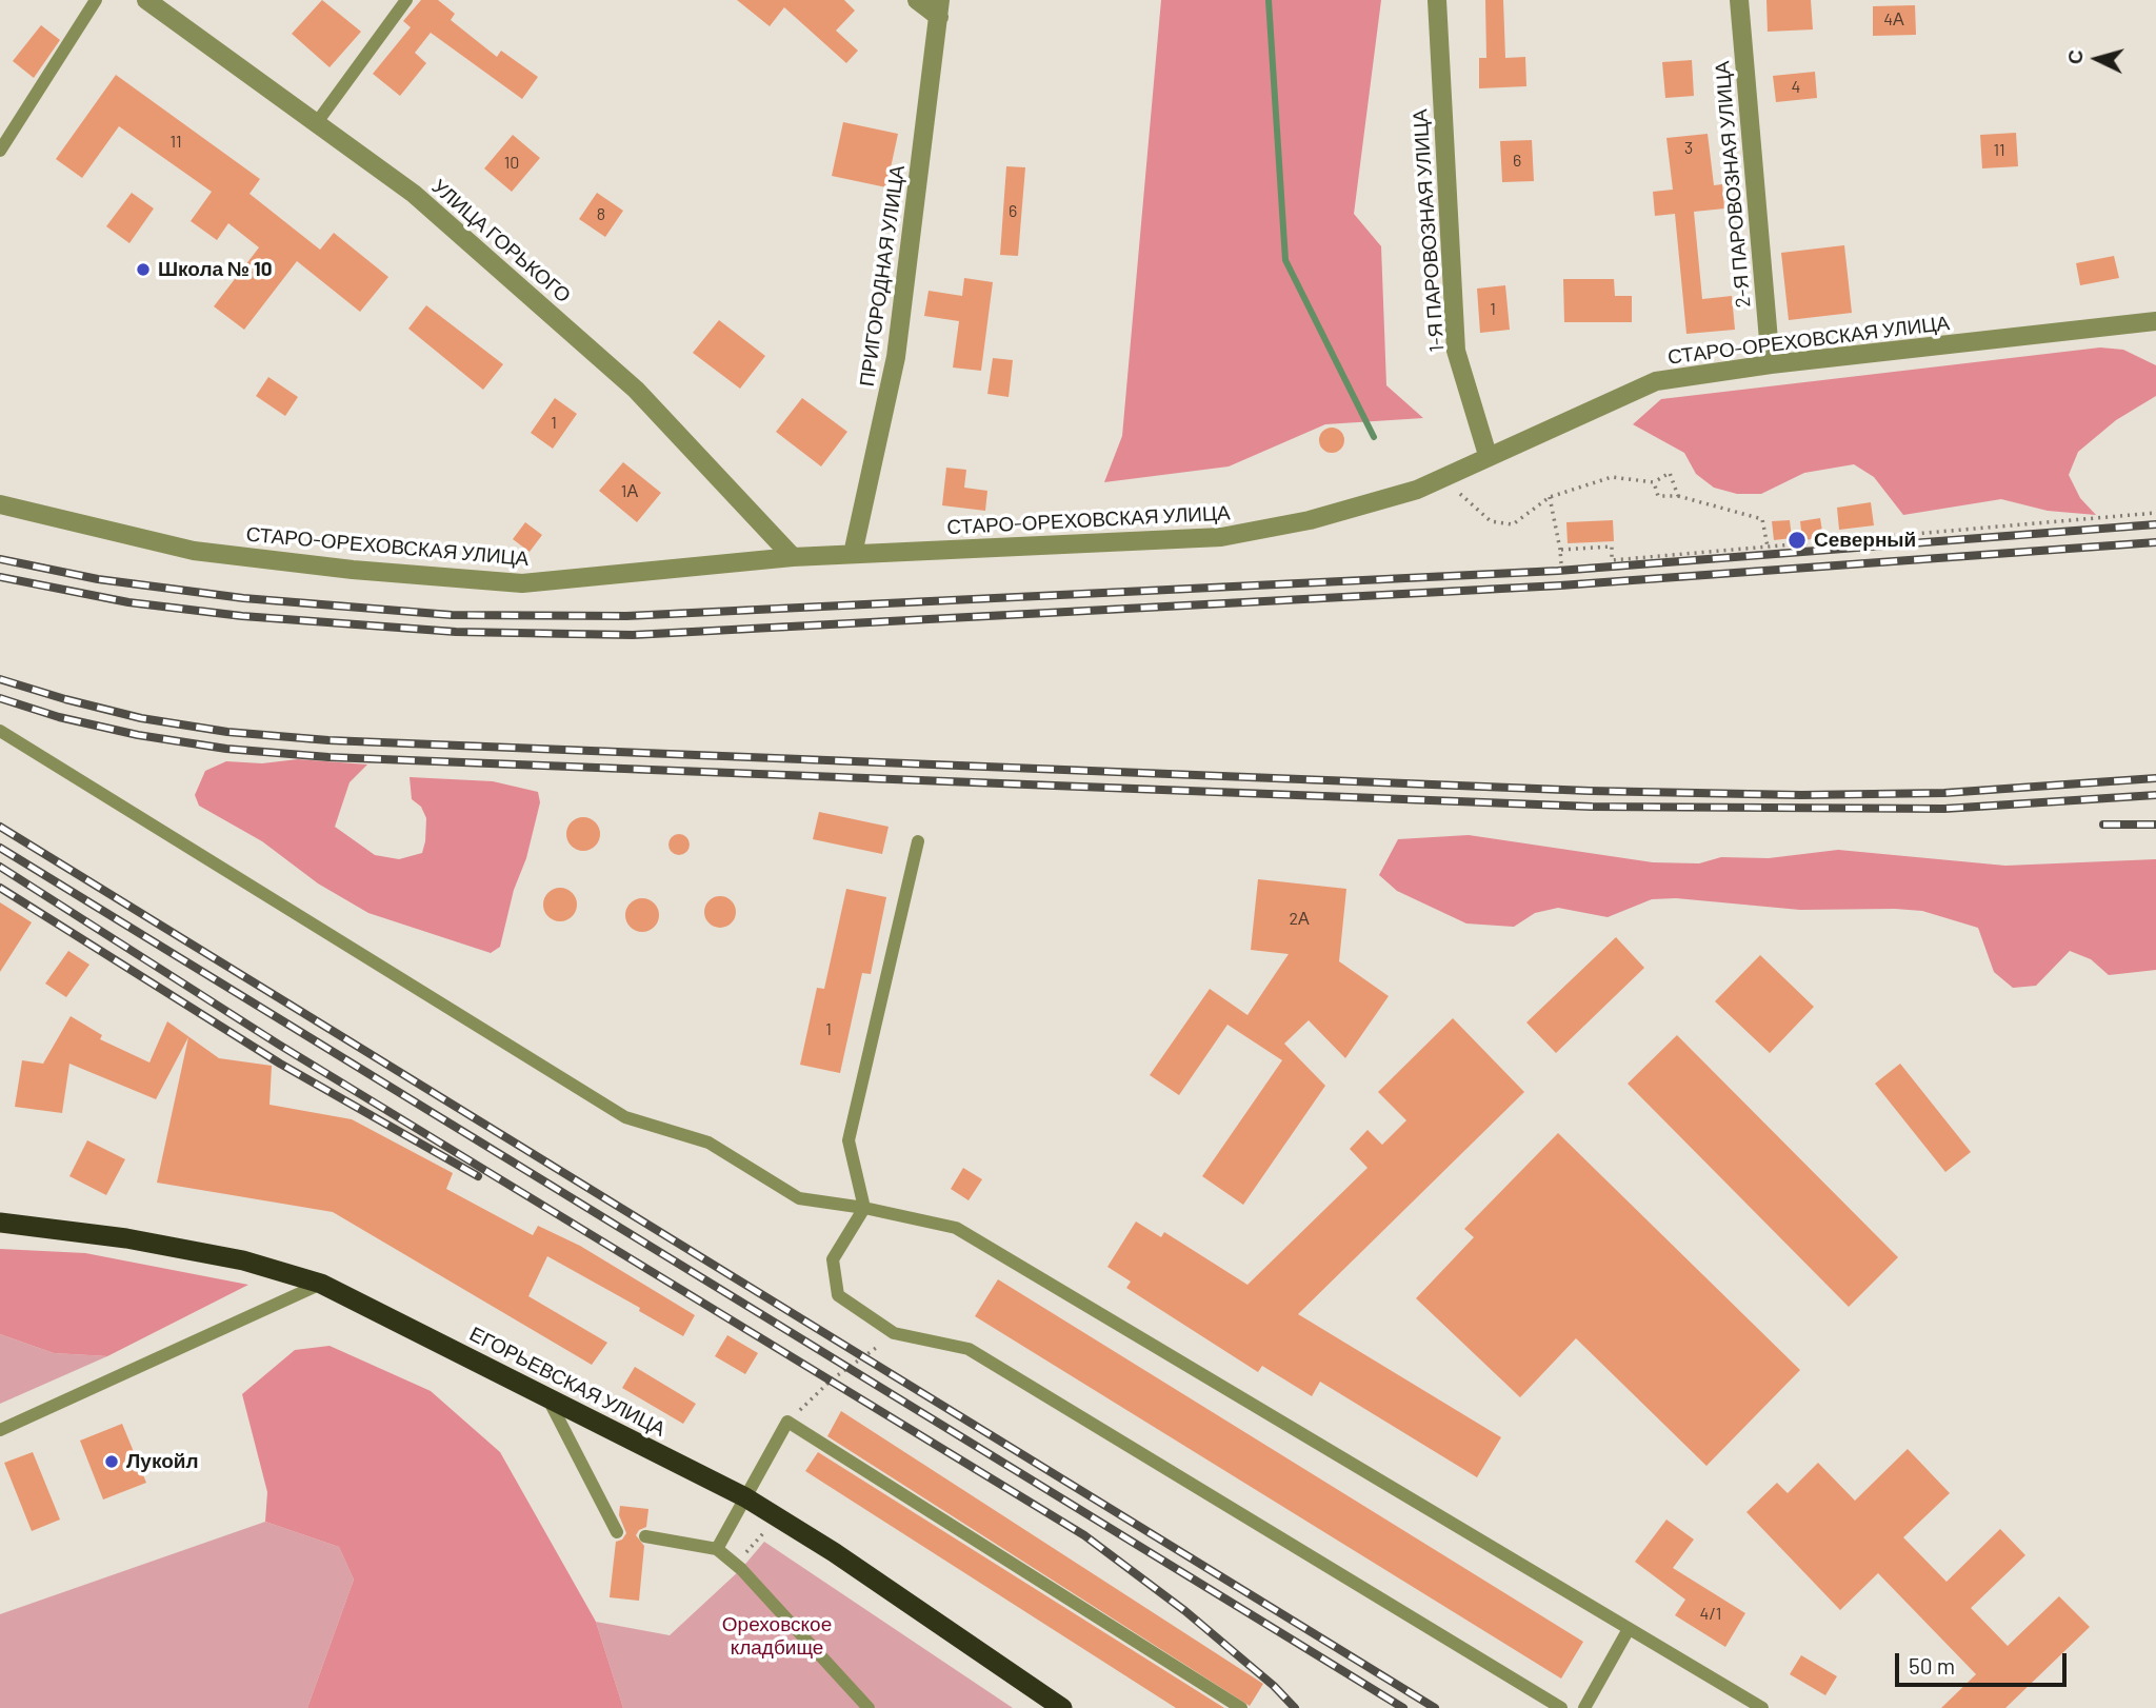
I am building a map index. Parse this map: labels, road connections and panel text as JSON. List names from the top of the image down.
{
  "streets": {
    "highway": ["ЕГОРЬЕВСКАЯ УЛИЦА"],
    "street": [
      "2-Я ПАРОВОЗНАЯ УЛИЦА",
      "1-Я ПАРОВОЗНАЯ УЛИЦА",
      "УЛИЦА ГОРЬКОГО",
      "ПРИГОРОДНАЯ УЛИЦА",
      "СТАРО-ОРЕХОВСКАЯ УЛИЦА"
    ]
  },
  "crossings": [
    ["2-Я ПАРОВОЗНАЯ УЛИЦА", "СТАРО-ОРЕХОВСКАЯ УЛИЦА"],
    ["1-Я ПАРОВОЗНАЯ УЛИЦА", "СТАРО-ОРЕХОВСКАЯ УЛИЦА"],
    ["УЛИЦА ГОРЬКОГО", "СТАРО-ОРЕХОВСКАЯ УЛИЦА"],
    ["ПРИГОРОДНАЯ УЛИЦА", "СТАРО-ОРЕХОВСКАЯ УЛИЦА"]
  ],
  "parks": ["Ореховское кладбище"],
  "places": ["Школа № 10", "Северный", "Лукойл"],
  "house_numbers": [
    "4А",
    "4",
    "11",
    "3",
    "11",
    "6",
    "10",
    "6",
    "8",
    "1",
    "1",
    "1А",
    "2А",
    "1",
    "4/1"
  ],
  "scale_bar": "50 m",
  "north": "left"
}
